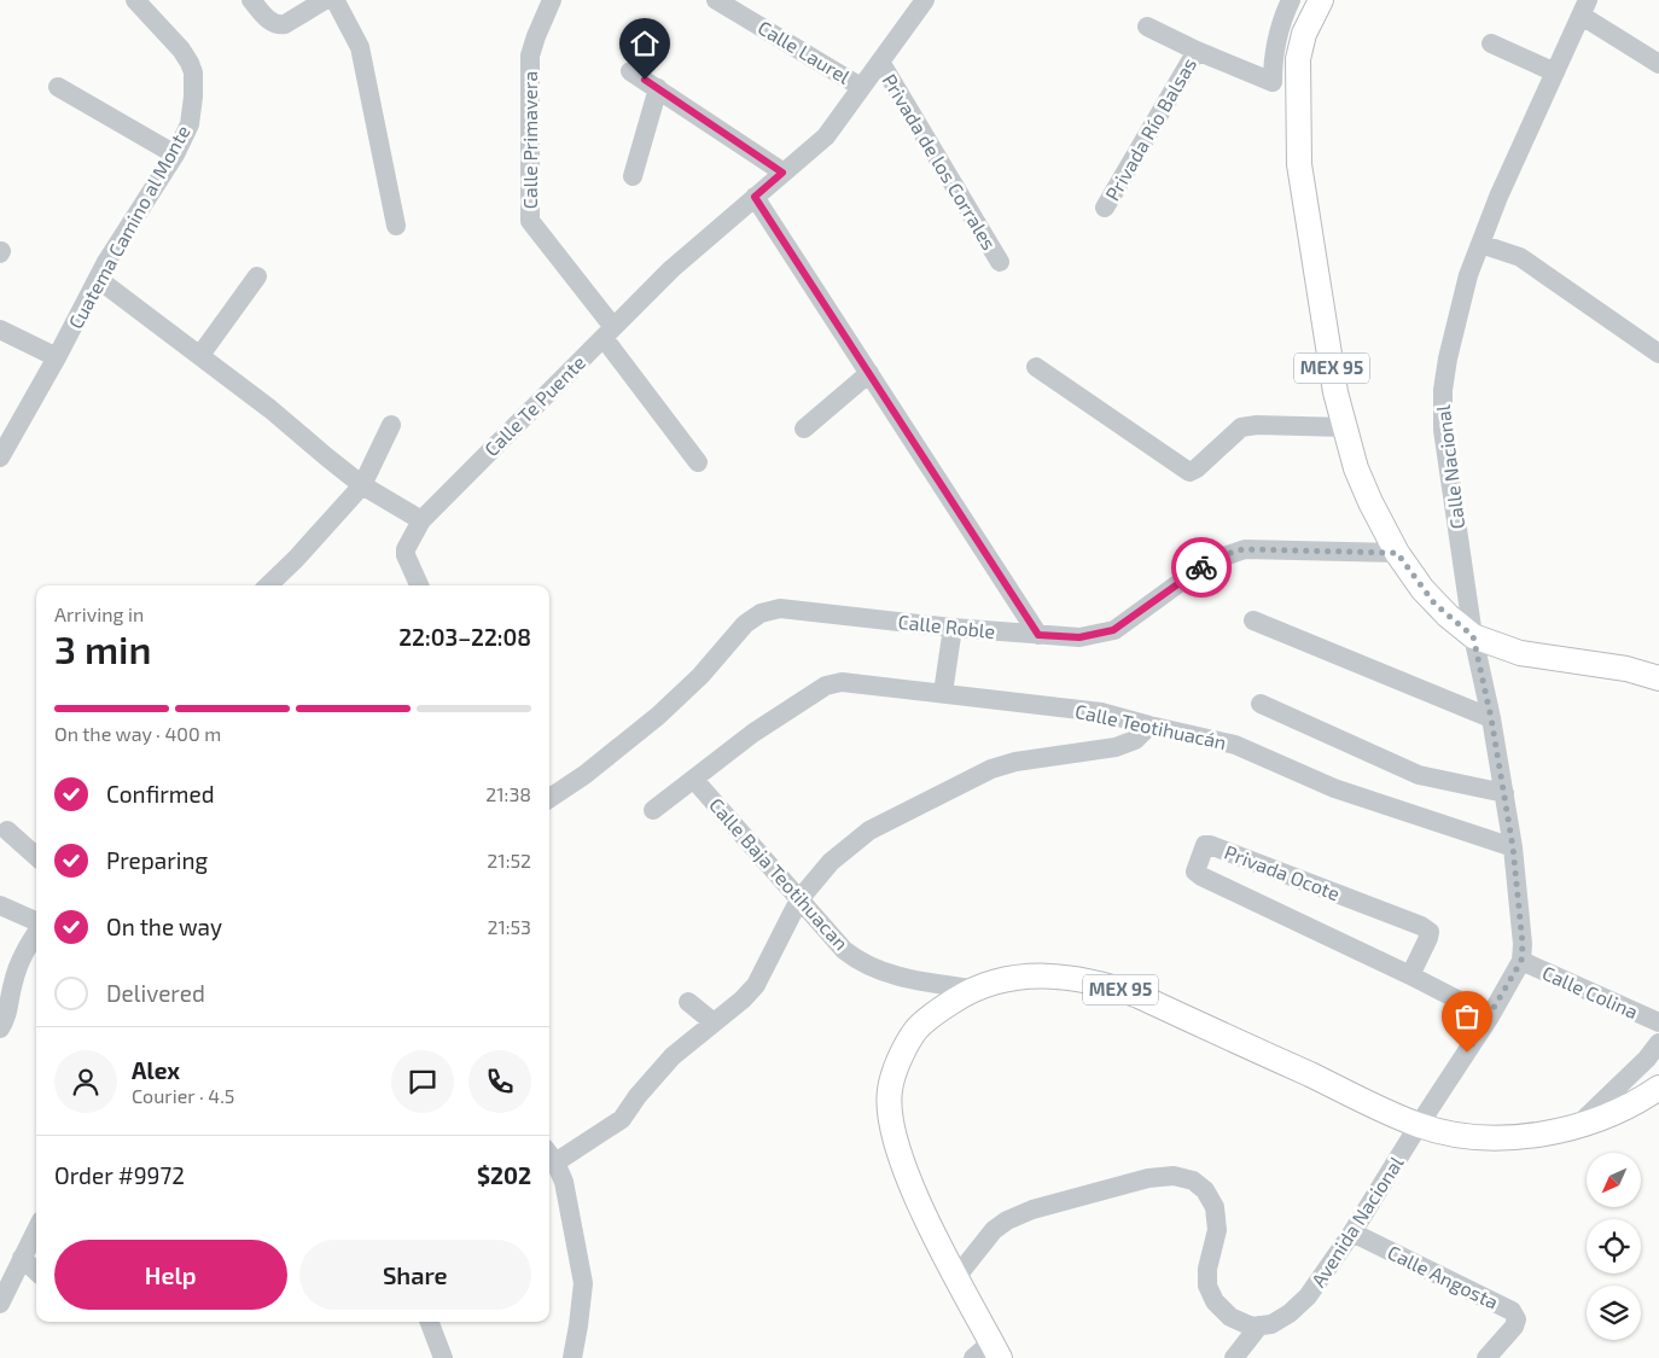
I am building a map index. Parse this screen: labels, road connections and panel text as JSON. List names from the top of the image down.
{
  "streets": {
    "main road": ["MEX 95"],
    "street": [
      "Calle Laurel",
      "Privada Río Balsas",
      "Calle Primavera",
      "Privada de los Corrales",
      "Cuatema Camino al Monte",
      "Calle Te Puente",
      "Calle Nacional",
      "Calle Roble",
      "Calle Teotihuacán",
      "Privada Ocote",
      "Calle Baja Teotihuacan",
      "Calle Colina",
      "Avenida Nacional",
      "Calle Angosta"
    ]
  },
  "crossings": [
    ["Calle Laurel", "Calle Te Puente"],
    ["Calle Primavera", "Calle Te Puente"],
    ["Privada de los Corrales", "Calle Te Puente"],
    ["MEX 95", "Calle Nacional"],
    ["MEX 95", "Calle Roble"],
    ["MEX 95", "Calle Baja Teotihuacan"],
    ["MEX 95", "Avenida Nacional"],
    ["Calle Nacional", "Calle Teotihuacán"],
    ["Calle Nacional", "Avenida Nacional"],
    ["Calle Teotihuacán", "Calle Baja Teotihuacan"],
    ["Calle Teotihuacán", "Avenida Nacional"],
    ["Privada Ocote", "Avenida Nacional"],
    ["Calle Colina", "Avenida Nacional"],
    ["Avenida Nacional", "Calle Angosta"]
  ],
  "north": "bottom left",
  "page": {
    "heading": ["3 min", "Arriving in", "22:03–22:08"],
    "panel": [
      "Alex",
      "Courier · 4.5",
      "Order #9972",
      "$202"
    ],
    "bar": "On the way · 400 m",
    "list": [
      ["Confirmed", "21:38"],
      ["Preparing", "21:52"],
      ["On the way", "21:53"],
      "Delivered"
    ],
    "buttons": ["Help", "Share"]
  }
}
